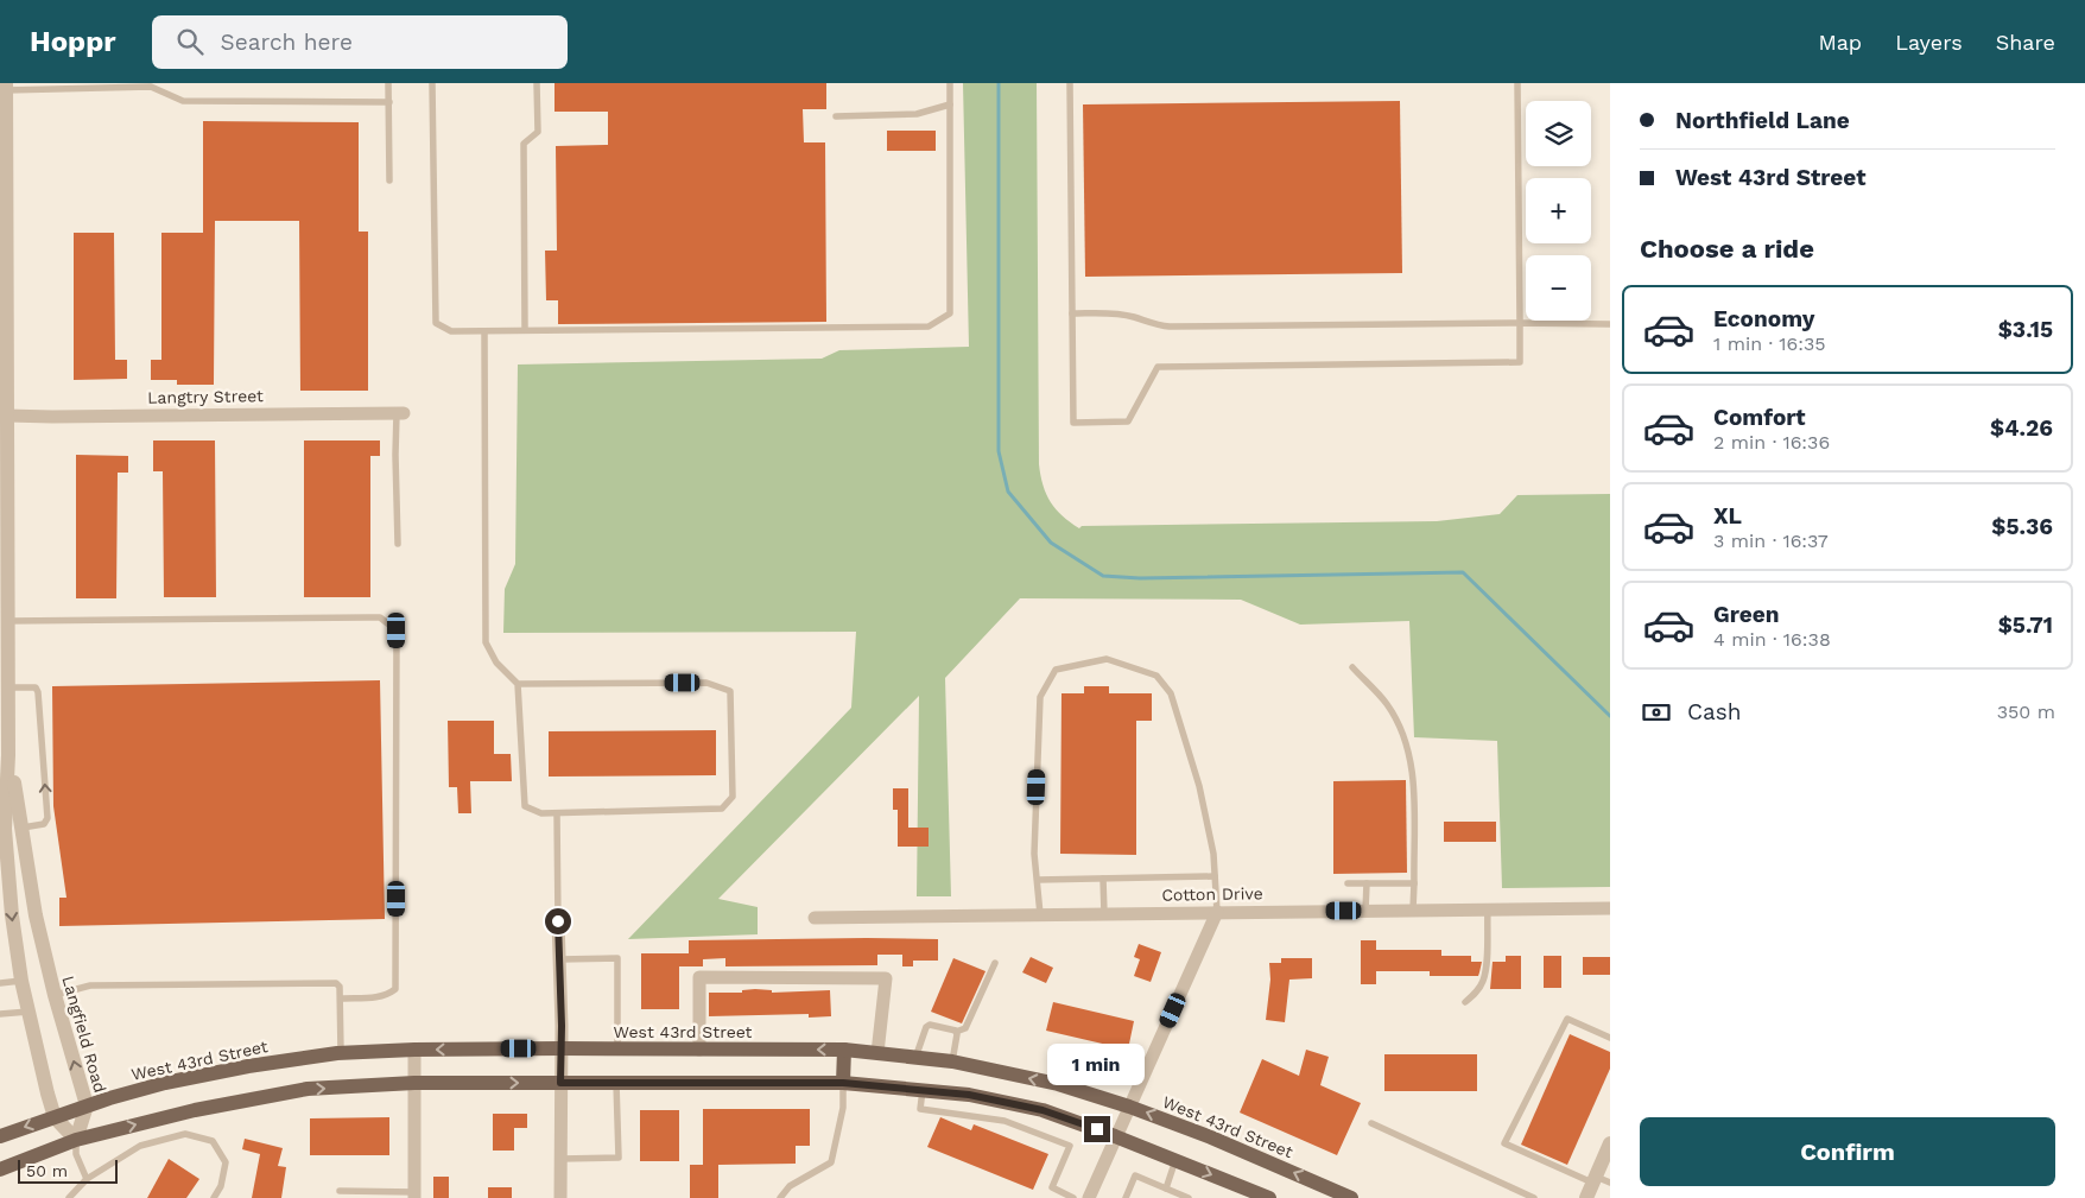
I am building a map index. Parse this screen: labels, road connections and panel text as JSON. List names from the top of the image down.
{
  "streets": {
    "main road": ["West 43rd Street"],
    "street": ["Langtry Street", "Cotton Drive", "Langfield Road"]
  },
  "crossings": [
    ["Langtry Street", "Langfield Road"],
    ["West 43rd Street", "Langfield Road"]
  ],
  "scale_bar": "50 m",
  "page": {
    "header": "Hoppr",
    "search": "Search here",
    "nav": ["Map", "Layers", "Share"],
    "banner": ["Northfield Lane", "West 43rd Street"],
    "map_buttons": ["+", "−"],
    "heading": "Choose a ride",
    "list": [
      {
        "name": "Economy",
        "note": "1 min · 16:35",
        "value": "$3.15"
      },
      {
        "name": "Comfort",
        "note": "2 min · 16:36",
        "value": "$4.26"
      },
      {
        "name": "XL",
        "note": "3 min · 16:37",
        "value": "$5.36"
      },
      {
        "name": "Green",
        "note": "4 min · 16:38",
        "value": "$5.71"
      }
    ],
    "pay": ["Cash", "350 m"],
    "bubble": "1 min",
    "buttons": "Confirm",
    "scale": "50 m"
  }
}
